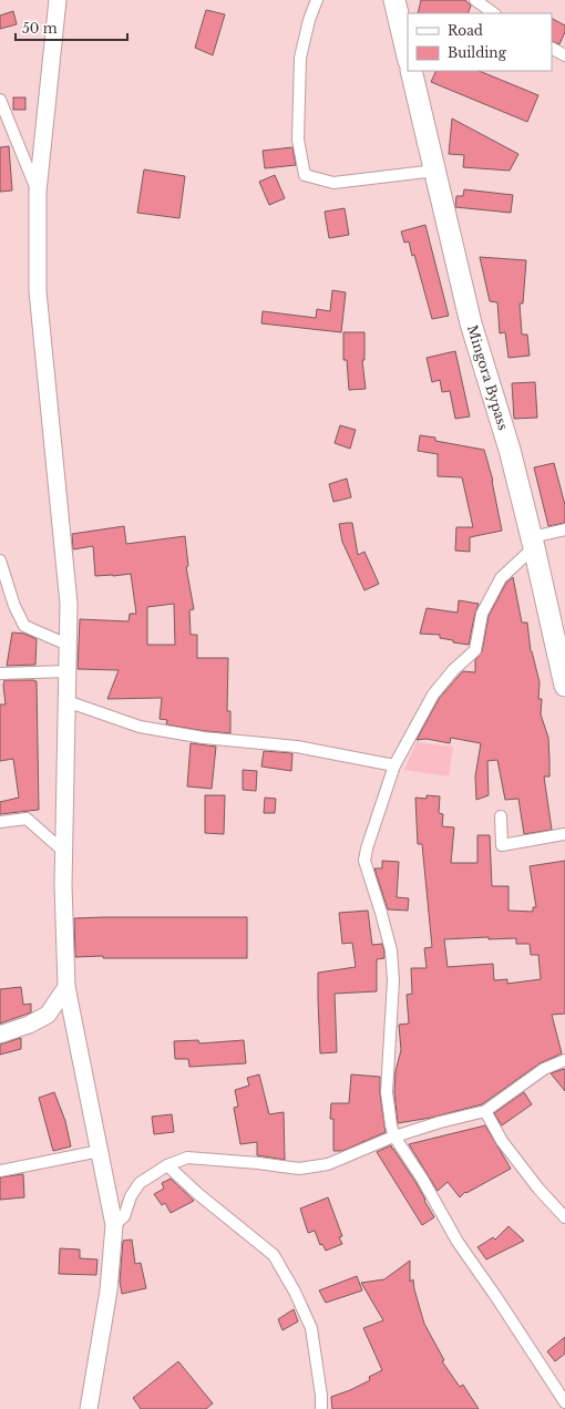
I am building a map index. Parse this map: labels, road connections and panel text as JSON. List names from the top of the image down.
{
  "streets": {
    "highway": ["Mingora Bypass"]
  },
  "legend": ["Road", "Building"],
  "scale_bar": "50 m"
}
